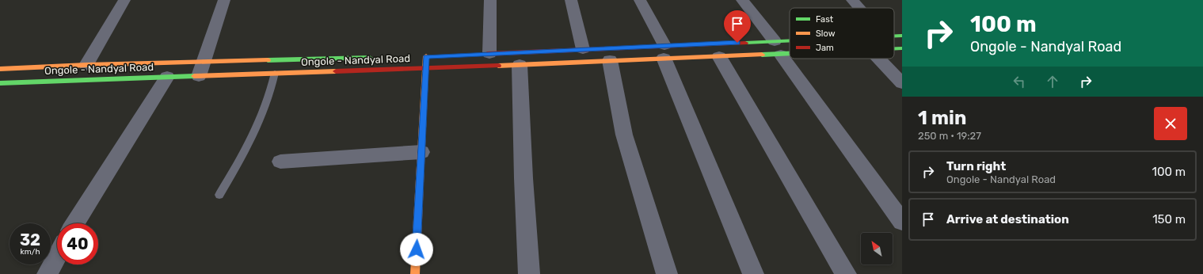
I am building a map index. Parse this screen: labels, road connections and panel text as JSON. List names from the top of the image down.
{
  "streets": {
    "main road": ["Ongole - Nandyal Road"]
  },
  "legend": ["Fast", "Slow", "Jam"],
  "north": "top left",
  "page": {
    "turn": ["100 m", "Ongole - Nandyal Road"],
    "heading": ["1 min", "250 m · 19:27"],
    "list": [
      {
        "name": "Turn right",
        "note": "Ongole - Nandyal Road",
        "value": "100 m"
      },
      {
        "name": "Arrive at destination",
        "value": "150 m"
      }
    ],
    "speed": "32 km/h",
    "limit": "40"
  }
}
